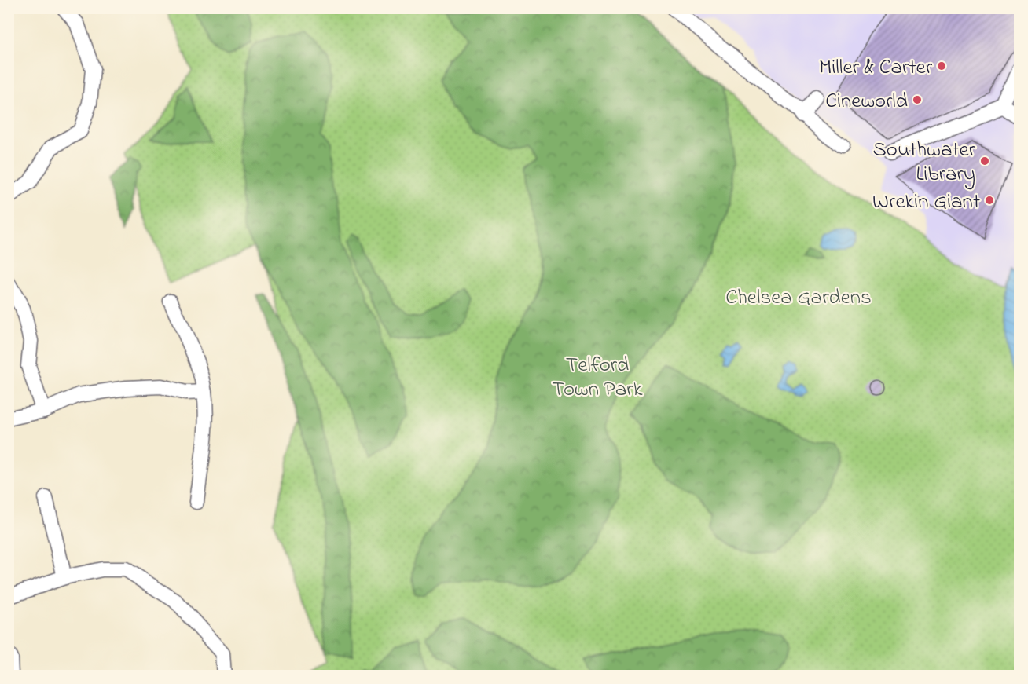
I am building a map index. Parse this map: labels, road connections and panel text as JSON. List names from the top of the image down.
{
  "parks": ["Chelsea Gardens", "Telford Town Park"],
  "places": [
    "Miller & Carter",
    "Cineworld",
    "Southwater Library",
    "Wrekin Giant"
  ]
}
